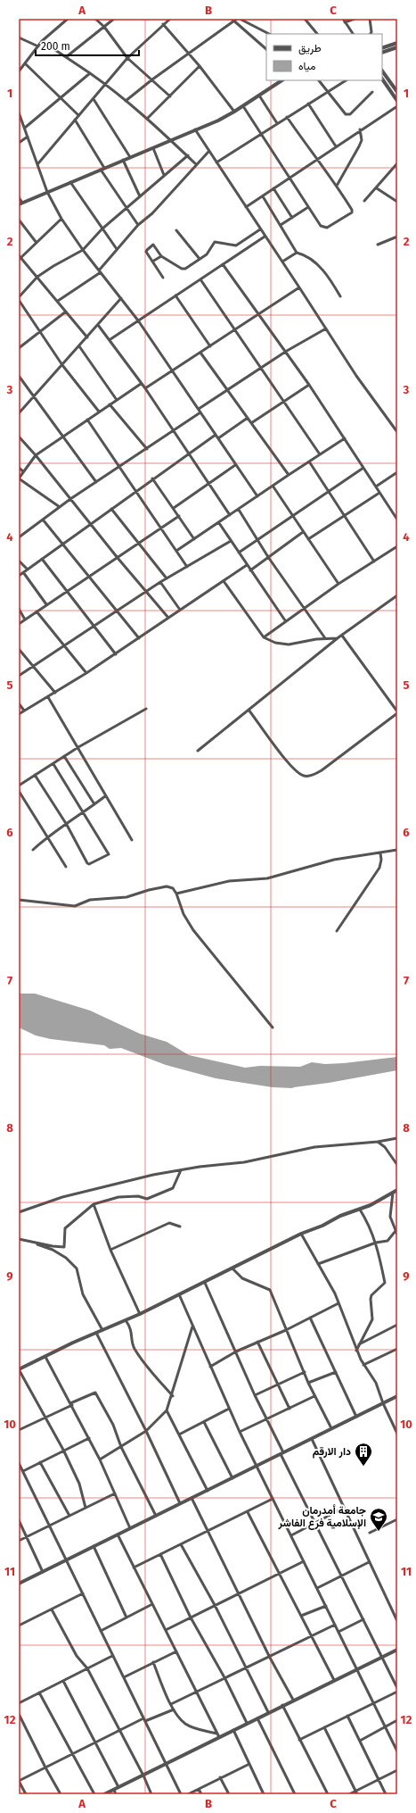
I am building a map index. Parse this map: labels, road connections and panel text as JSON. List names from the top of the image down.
{
  "places": {
    "building": ["دار الارقم"],
    "school or university": ["جامعة أمدرمان الإسلامية فرع الفاشر"]
  },
  "legend": ["طريق", "مياه"],
  "scale_bar": "200 m",
  "grid": {
    "columns": ["A", "B", "C"],
    "rows": [
      "1",
      "2",
      "3",
      "4",
      "5",
      "6",
      "7",
      "8",
      "9",
      "10",
      "11",
      "12"
    ]
  }
}
